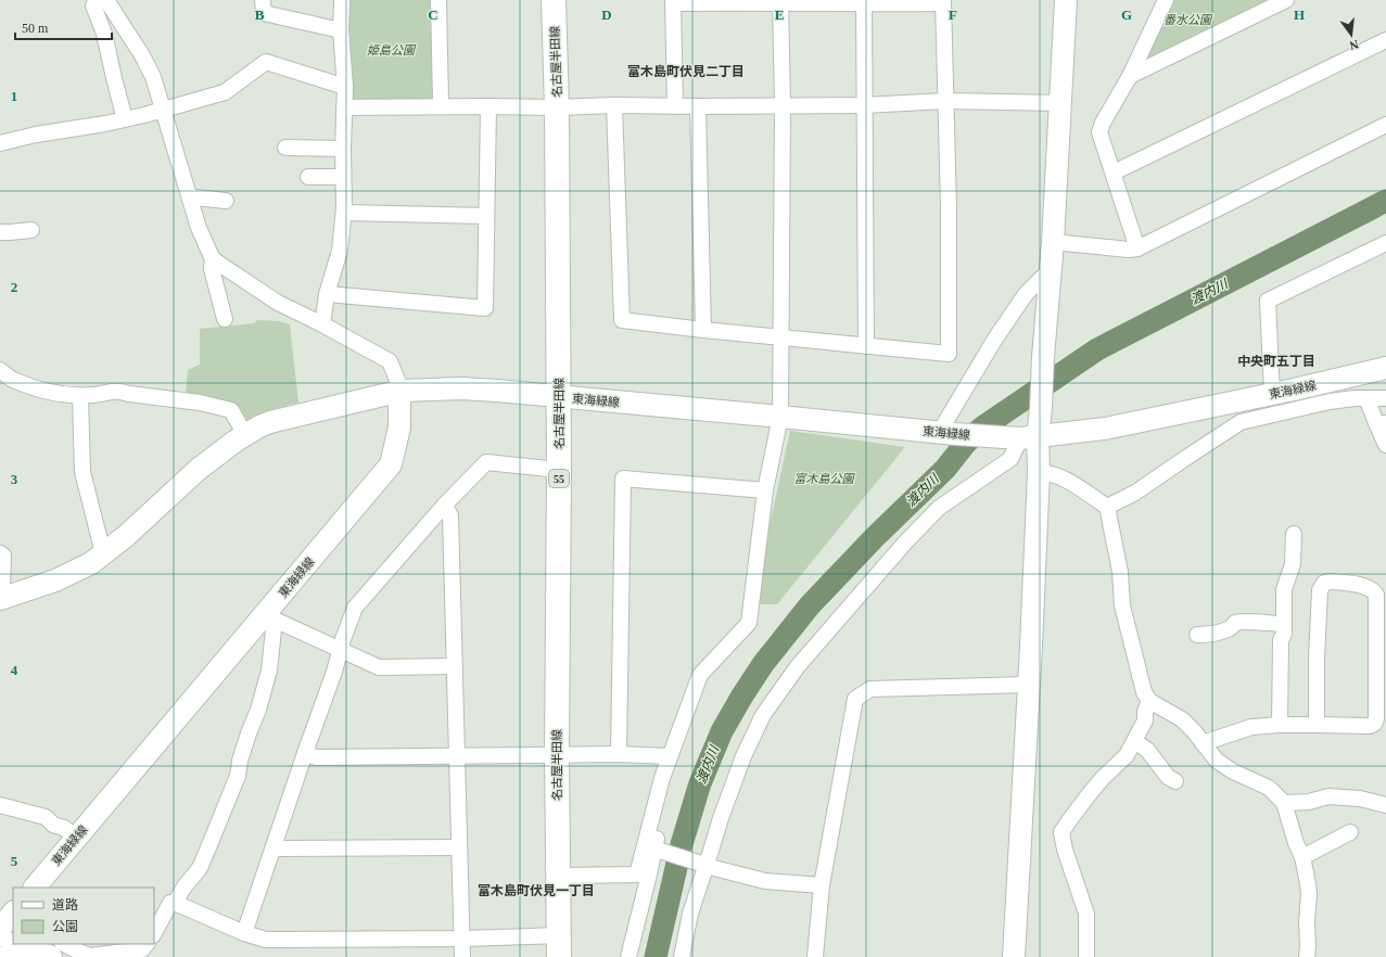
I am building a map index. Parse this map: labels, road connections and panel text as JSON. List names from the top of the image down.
{
  "streets": {
    "main road": ["名古屋半田線", "東海緑線", "55"]
  },
  "crossings": [
    ["名古屋半田線", "東海緑線"]
  ],
  "districts": ["富木島町伏見二丁目", "中央町五丁目", "富木島町伏見一丁目"],
  "water": ["渡内川"],
  "parks": ["番水公園", "姫島公園", "富木島公園"],
  "legend": ["道路", "公園"],
  "scale_bar": "50 m",
  "north": "bottom",
  "grid": {
    "columns": [
      "B",
      "C",
      "D",
      "E",
      "F",
      "G",
      "H"
    ],
    "rows": [
      "1",
      "2",
      "3",
      "4",
      "5"
    ]
  }
}
